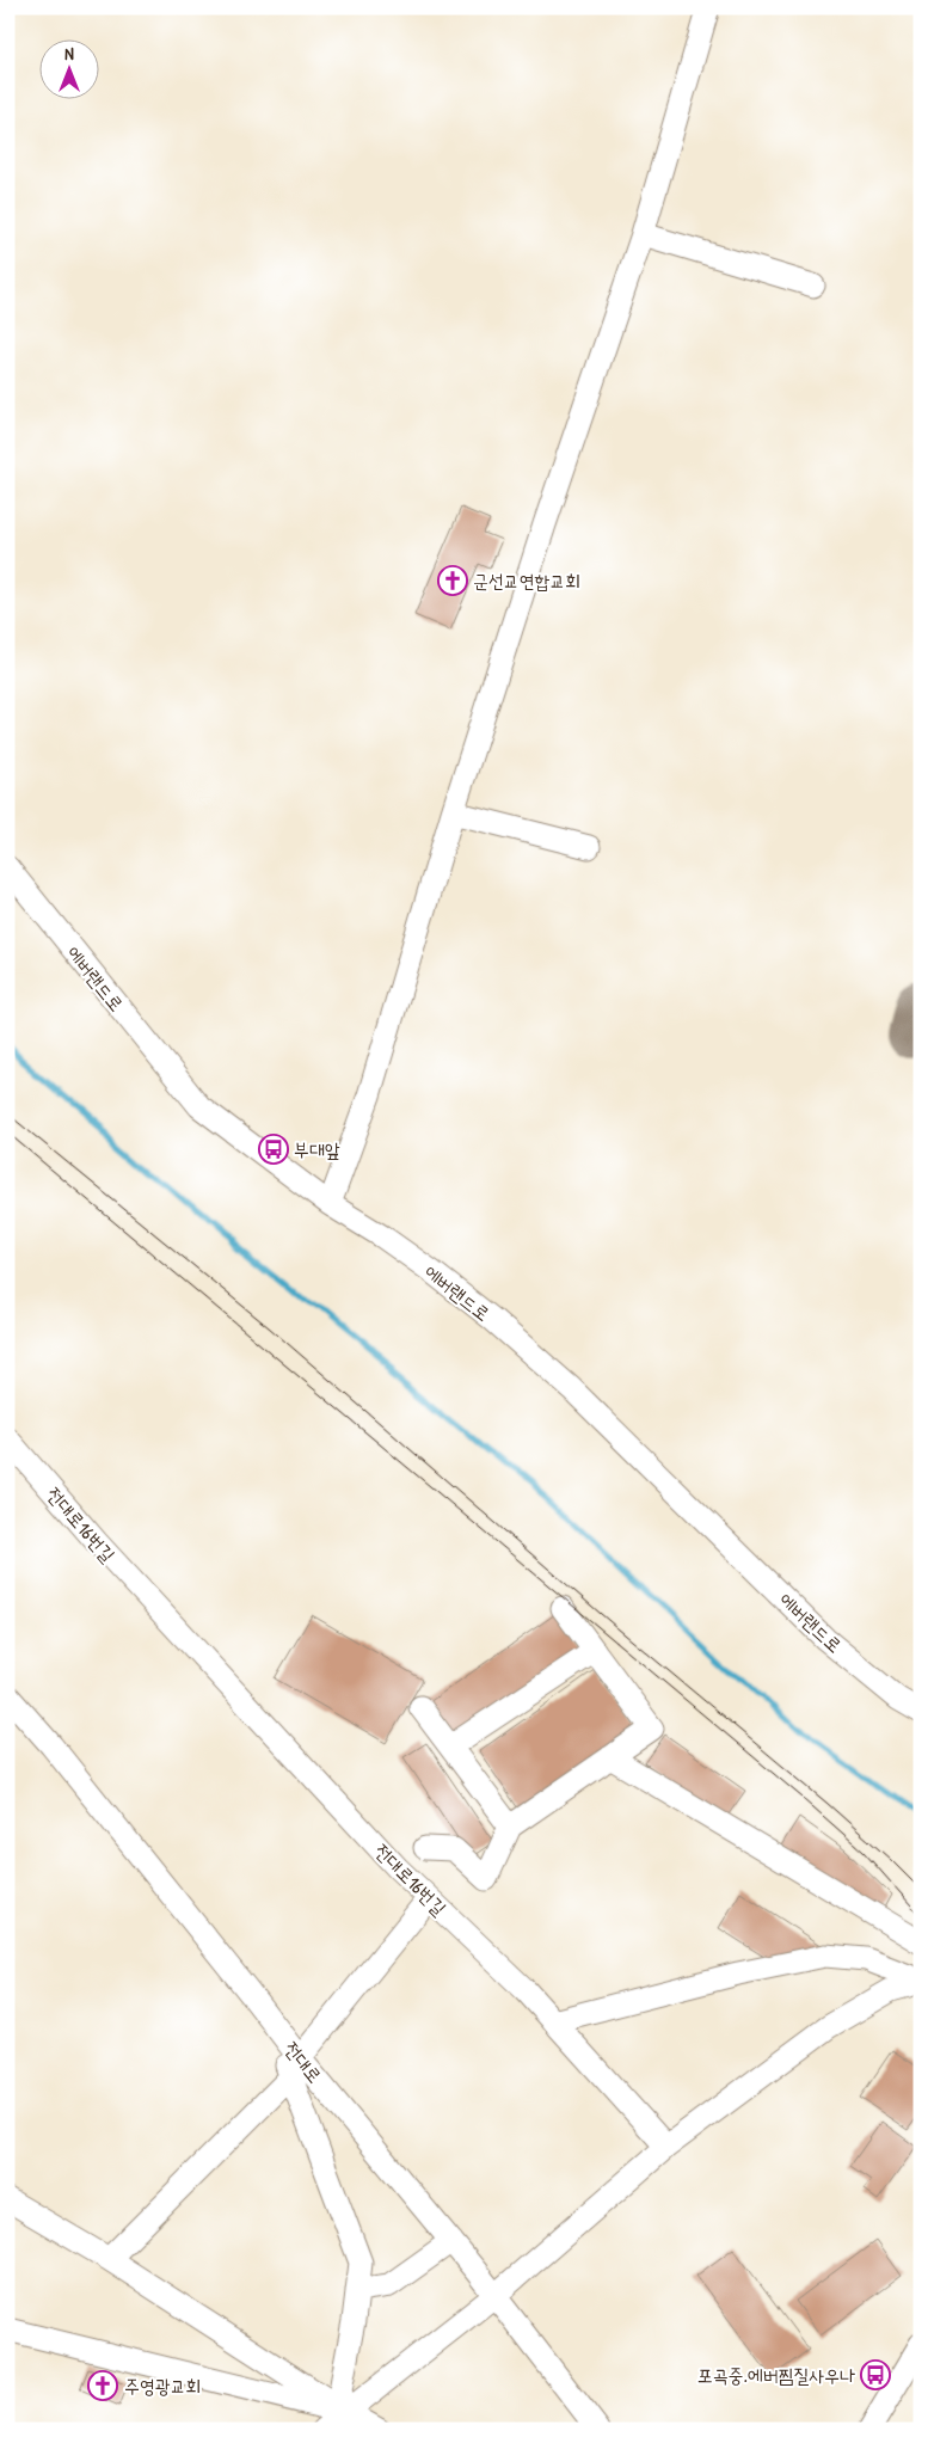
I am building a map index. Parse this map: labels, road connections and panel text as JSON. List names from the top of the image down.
{
  "streets": {
    "street": ["에버랜드로", "전대로16번길", "전대로"]
  },
  "places": {
    "church": ["군선교연합교회", "주영광교회"],
    "bus stop": ["부대앞", "포곡중.에버찜질사우나"]
  },
  "north": "top"
}
